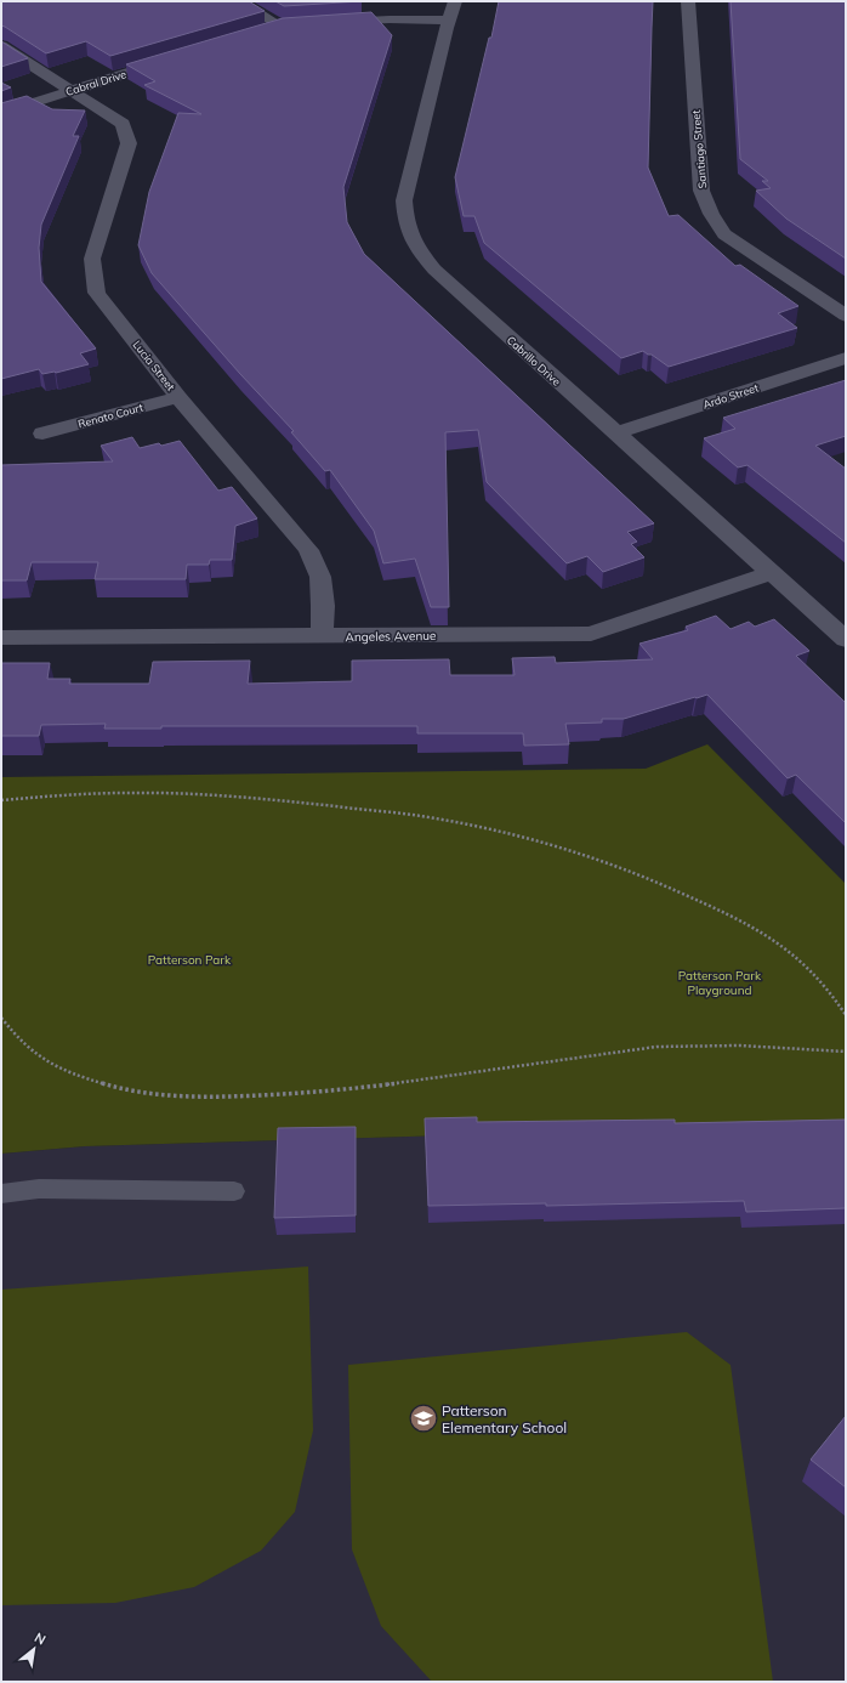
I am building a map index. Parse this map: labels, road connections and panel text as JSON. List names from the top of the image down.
{
  "streets": {
    "street": [
      "Cabral Drive",
      "Santiago Street",
      "Cabrillo Drive",
      "Lucia Street",
      "Ardo Street",
      "Renato Court",
      "Angeles Avenue"
    ]
  },
  "crossings": [
    ["Cabral Drive", "Lucia Street"],
    ["Cabrillo Drive", "Ardo Street"],
    ["Cabrillo Drive", "Angeles Avenue"],
    ["Lucia Street", "Renato Court"],
    ["Lucia Street", "Angeles Avenue"]
  ],
  "parks": ["Patterson Park", "Patterson Park Playground"],
  "places": {
    "school or university": ["Patterson Elementary School"]
  },
  "north": "top right"
}
